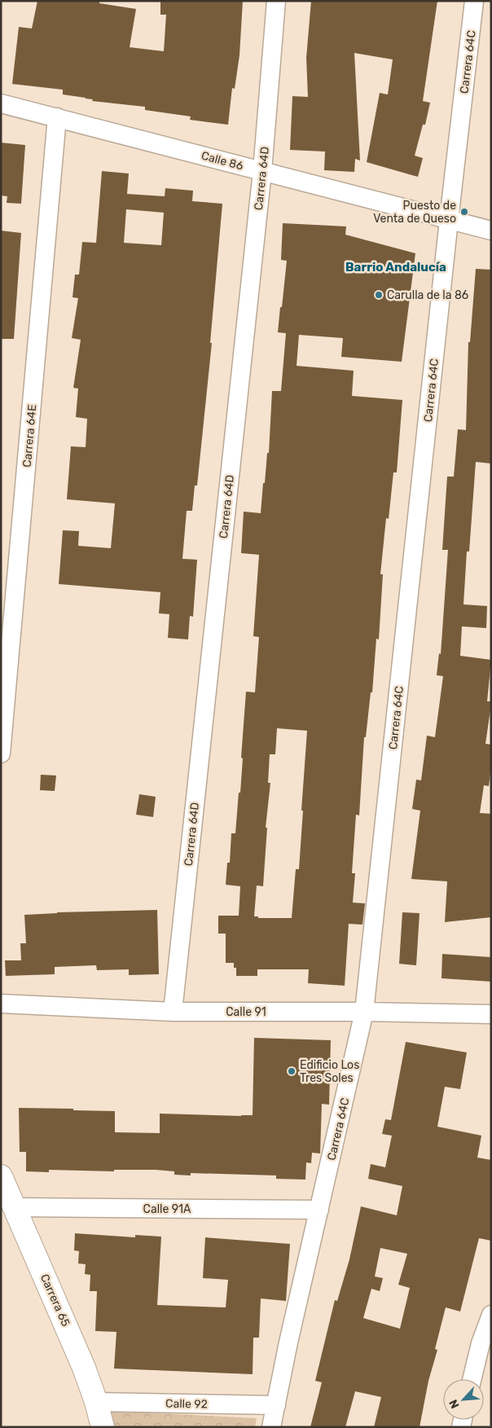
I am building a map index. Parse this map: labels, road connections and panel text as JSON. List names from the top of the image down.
{
  "streets": {
    "street": [
      "Carrera 64C",
      "Calle 86",
      "Carrera 64D",
      "Carrera 64E",
      "Calle 91",
      "Calle 91A",
      "Carrera 65",
      "Calle 92"
    ]
  },
  "crossings": [
    ["Carrera 64C", "Calle 86"],
    ["Carrera 64C", "Calle 91"],
    ["Carrera 64C", "Calle 91A"],
    ["Carrera 64C", "Calle 92"],
    ["Calle 86", "Carrera 64D"],
    ["Calle 86", "Carrera 64E"],
    ["Carrera 64D", "Calle 91"],
    ["Calle 91A", "Carrera 65"],
    ["Carrera 65", "Calle 92"]
  ],
  "districts": ["Barrio Andalucía"],
  "places": ["Puesto de Venta de Queso", "Carulla de la 86", "Edificio Los Tres Soles"],
  "north": "bottom left"
}
